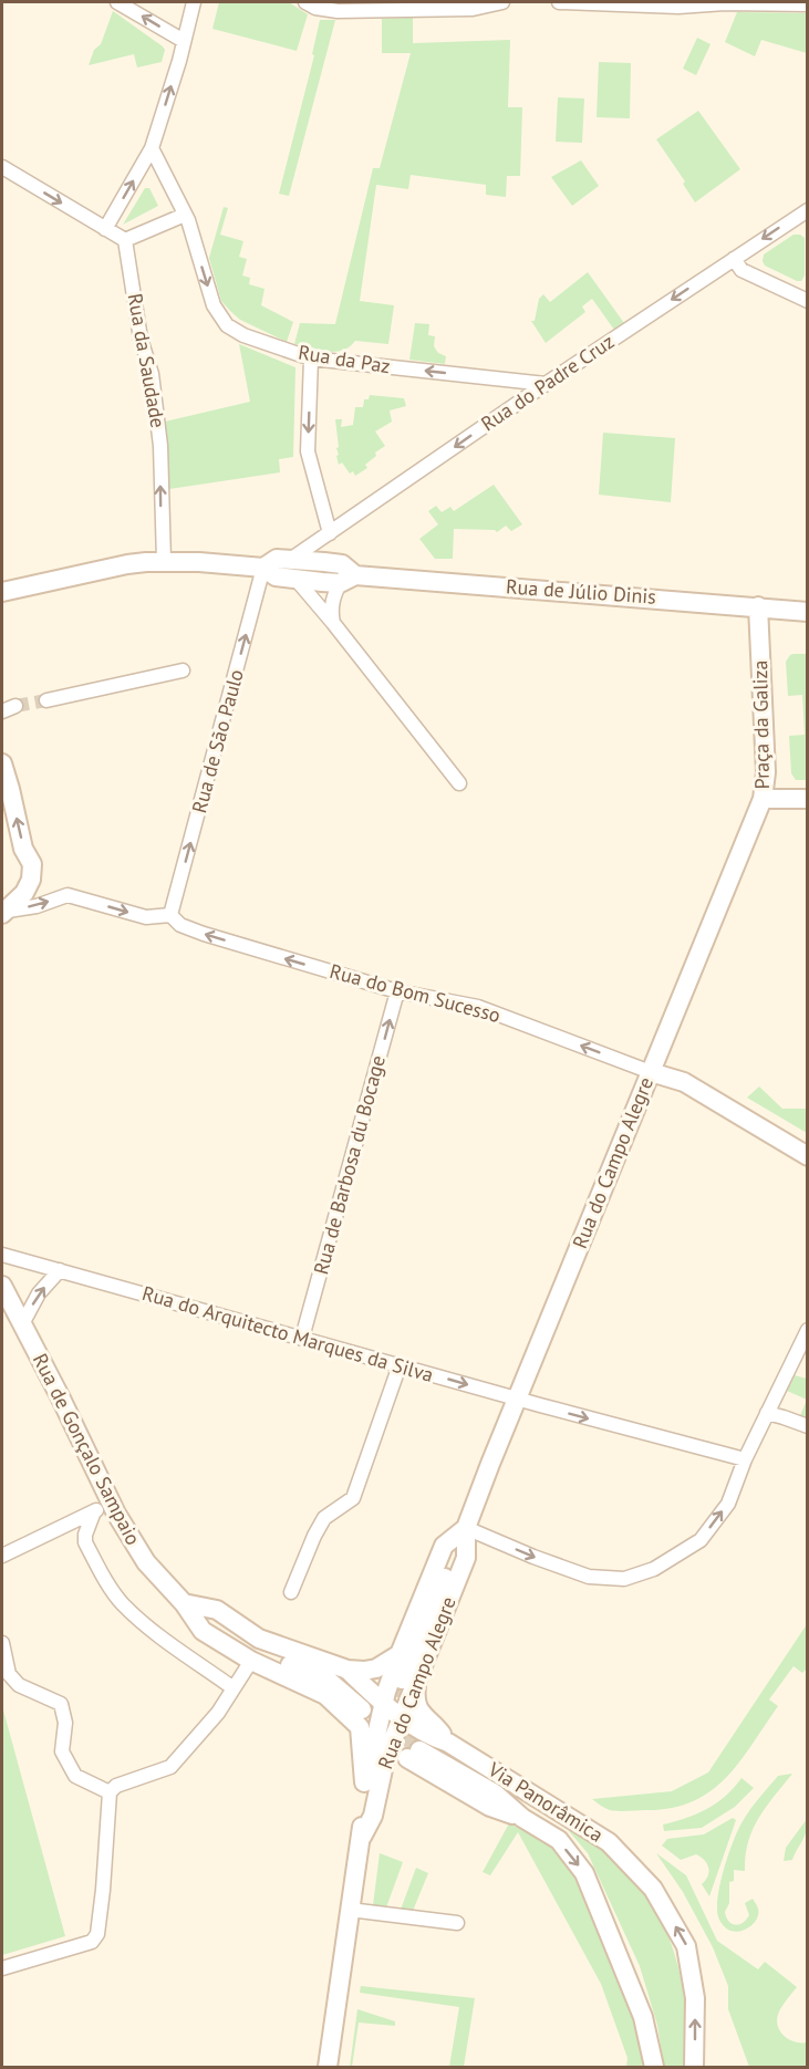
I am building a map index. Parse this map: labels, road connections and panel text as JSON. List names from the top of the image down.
{
  "streets": {
    "main road": [
      "Rua de Júlio Dinis",
      "Praça da Galiza",
      "Rua do Bom Sucesso",
      "Rua do Campo Alegre",
      "Rua de Gonçalo Sampaio",
      "Via Panorâmica"
    ],
    "street": [
      "Rua da Paz",
      "Rua da Saudade",
      "Rua do Padre Cruz",
      "Rua de São Paulo",
      "Rua de Barbosa du Bocage",
      "Rua do Arquitecto Marques da Silva"
    ]
  },
  "crossings": [
    ["Rua da Paz", "Rua do Padre Cruz"],
    ["Rua da Saudade", "Rua de Júlio Dinis"],
    ["Rua do Padre Cruz", "Rua de Júlio Dinis"],
    ["Rua de Júlio Dinis", "Praça da Galiza"],
    ["Rua de Júlio Dinis", "Rua de São Paulo"],
    ["Praça da Galiza", "Rua do Campo Alegre"],
    ["Rua de São Paulo", "Rua do Bom Sucesso"],
    ["Rua do Bom Sucesso", "Rua do Campo Alegre"],
    ["Rua do Bom Sucesso", "Rua de Barbosa du Bocage"],
    ["Rua do Campo Alegre", "Rua do Arquitecto Marques da Silva"],
    ["Rua do Campo Alegre", "Rua de Gonçalo Sampaio"],
    ["Rua do Campo Alegre", "Via Panorâmica"],
    ["Rua de Barbosa du Bocage", "Rua do Arquitecto Marques da Silva"]
  ],
  "one_way": [
    "Rua da Saudade",
    "Rua do Padre Cruz",
    "Rua de São Paulo",
    "Rua do Bom Sucesso",
    "Rua de Barbosa du Bocage",
    "Rua do Arquitecto Marques da Silva"
  ]
}
